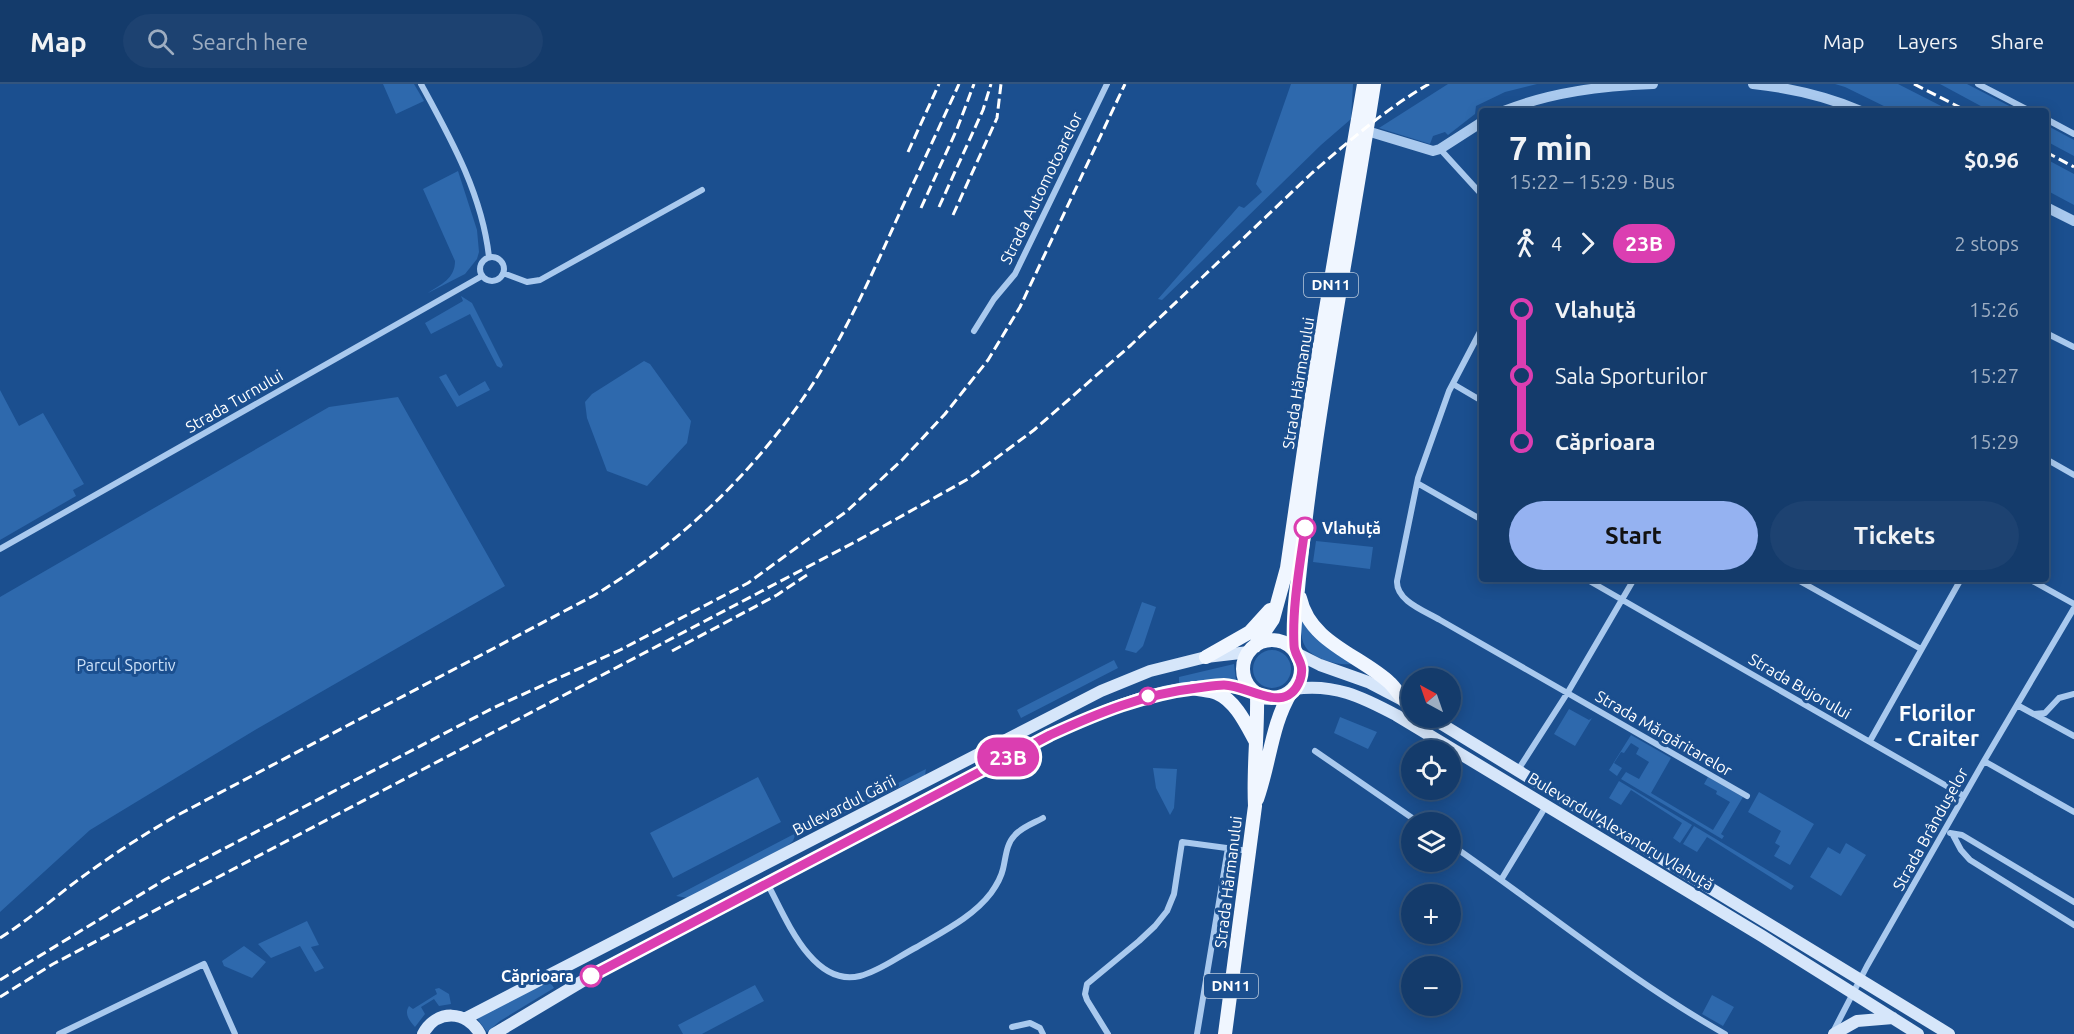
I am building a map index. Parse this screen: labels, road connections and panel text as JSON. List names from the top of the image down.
{
  "streets": {
    "main road": [
      "DN11",
      "Strada Hărmanului",
      "Bulevardul Gării",
      "Bulevardul Alexandru Vlahuță"
    ],
    "street": [
      "Strada Automotoarelor",
      "Strada Turnului",
      "Strada Bujorului",
      "Strada Mărgăritarelor",
      "Strada Brândușelor"
    ]
  },
  "crossings": [
    ["Strada Hărmanului", "Bulevardul Gării"],
    ["Strada Hărmanului", "Bulevardul Alexandru Vlahuță"],
    ["Strada Bujorului", "Strada Brândușelor"],
    ["Bulevardul Gării", "Bulevardul Alexandru Vlahuță"],
    ["Strada Brândușelor", "Bulevardul Alexandru Vlahuță"]
  ],
  "districts": ["Florilor - Craiter"],
  "parks": ["Parcul Sportiv"],
  "places": ["Vlahuță", "Căprioara"],
  "lines": ["bus line 23B"],
  "north": "top left",
  "page": {
    "header": "Map",
    "search": "Search here",
    "nav": ["Map", "Layers", "Share"],
    "on_map": "23B",
    "heading": ["7 min", "15:22 – 15:29 · Bus", "$0.96"],
    "legs": ["4", "23B", "2 stops"],
    "list": [
      {
        "name": "Vlahuță",
        "value": "15:26"
      },
      {
        "name": "Sala Sporturilor",
        "value": "15:27"
      },
      {
        "name": "Căprioara",
        "value": "15:29"
      }
    ],
    "buttons": ["Start", "Tickets"],
    "map_buttons": ["+", "−"]
  }
}
